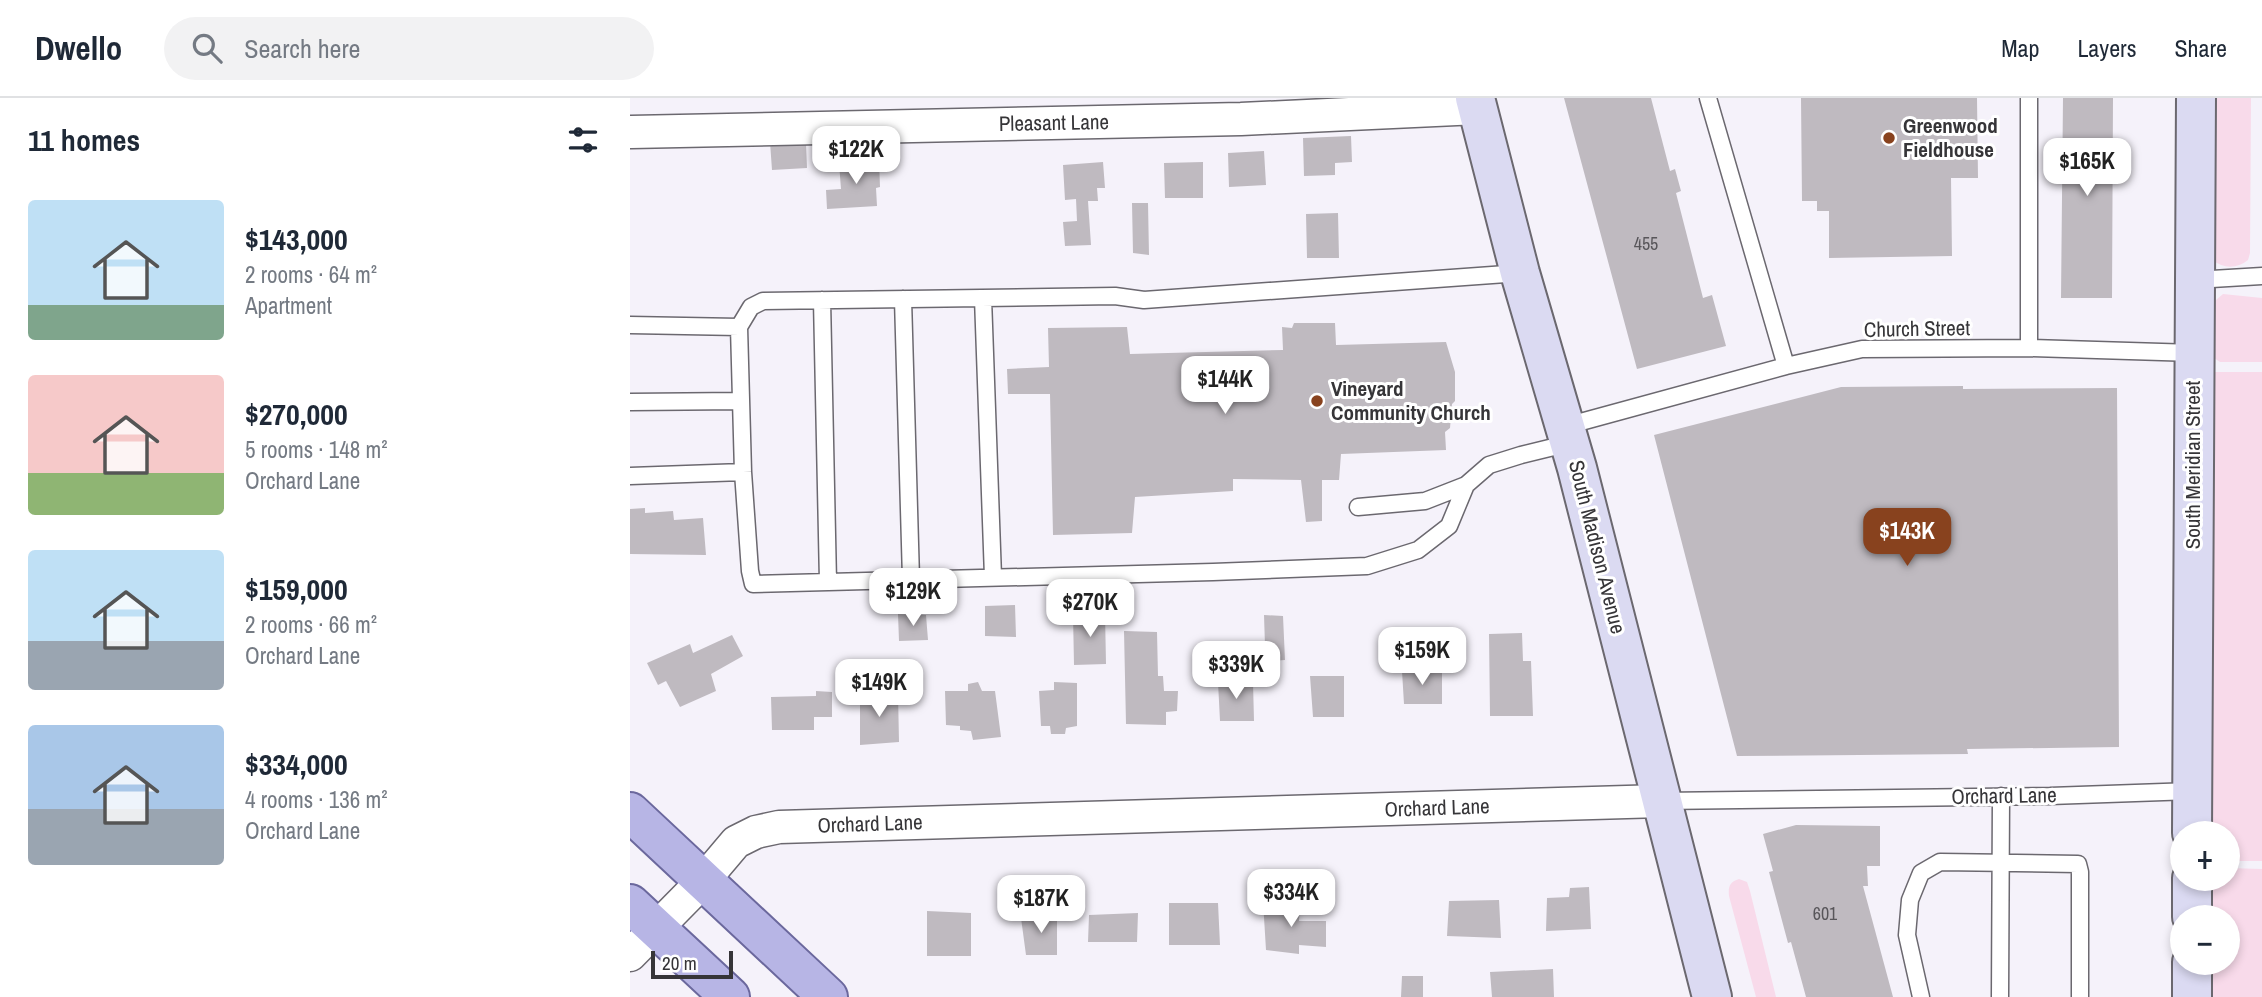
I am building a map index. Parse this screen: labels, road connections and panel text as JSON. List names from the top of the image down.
{
  "streets": {
    "main road": ["South Meridian Street", "South Madison Avenue"],
    "street": ["Pleasant Lane", "Orchard Lane"],
    "lane": ["Church Street"]
  },
  "crossings": [
    ["Pleasant Lane", "South Madison Avenue"],
    ["Church Street", "South Meridian Street"],
    ["Church Street", "South Madison Avenue"],
    ["South Meridian Street", "Orchard Lane"],
    ["South Madison Avenue", "Orchard Lane"]
  ],
  "places": ["Greenwood Fieldhouse", "Vineyard Community Church"],
  "house_numbers": ["455", "601"],
  "scale_bar": "20 m",
  "page": {
    "header": "Dwello",
    "search": "Search here",
    "nav": ["Map", "Layers", "Share"],
    "heading": "11 homes",
    "price": [
      "$122K",
      "$165K",
      "$144K",
      "$143K",
      "$129K",
      "$270K",
      "$159K",
      "$339K",
      "$149K",
      "$334K",
      "$187K"
    ],
    "list": [
      {
        "name": "$143,000",
        "note": "2 rooms · 64 m² · Apartment"
      },
      {
        "name": "$270,000",
        "note": "5 rooms · 148 m² · Orchard Lane"
      },
      {
        "name": "$159,000",
        "note": "2 rooms · 66 m² · Orchard Lane"
      },
      {
        "name": "$334,000",
        "note": "4 rooms · 136 m² · Orchard Lane"
      }
    ],
    "map_buttons": ["+", "−"],
    "scale": "20 m"
  }
}
